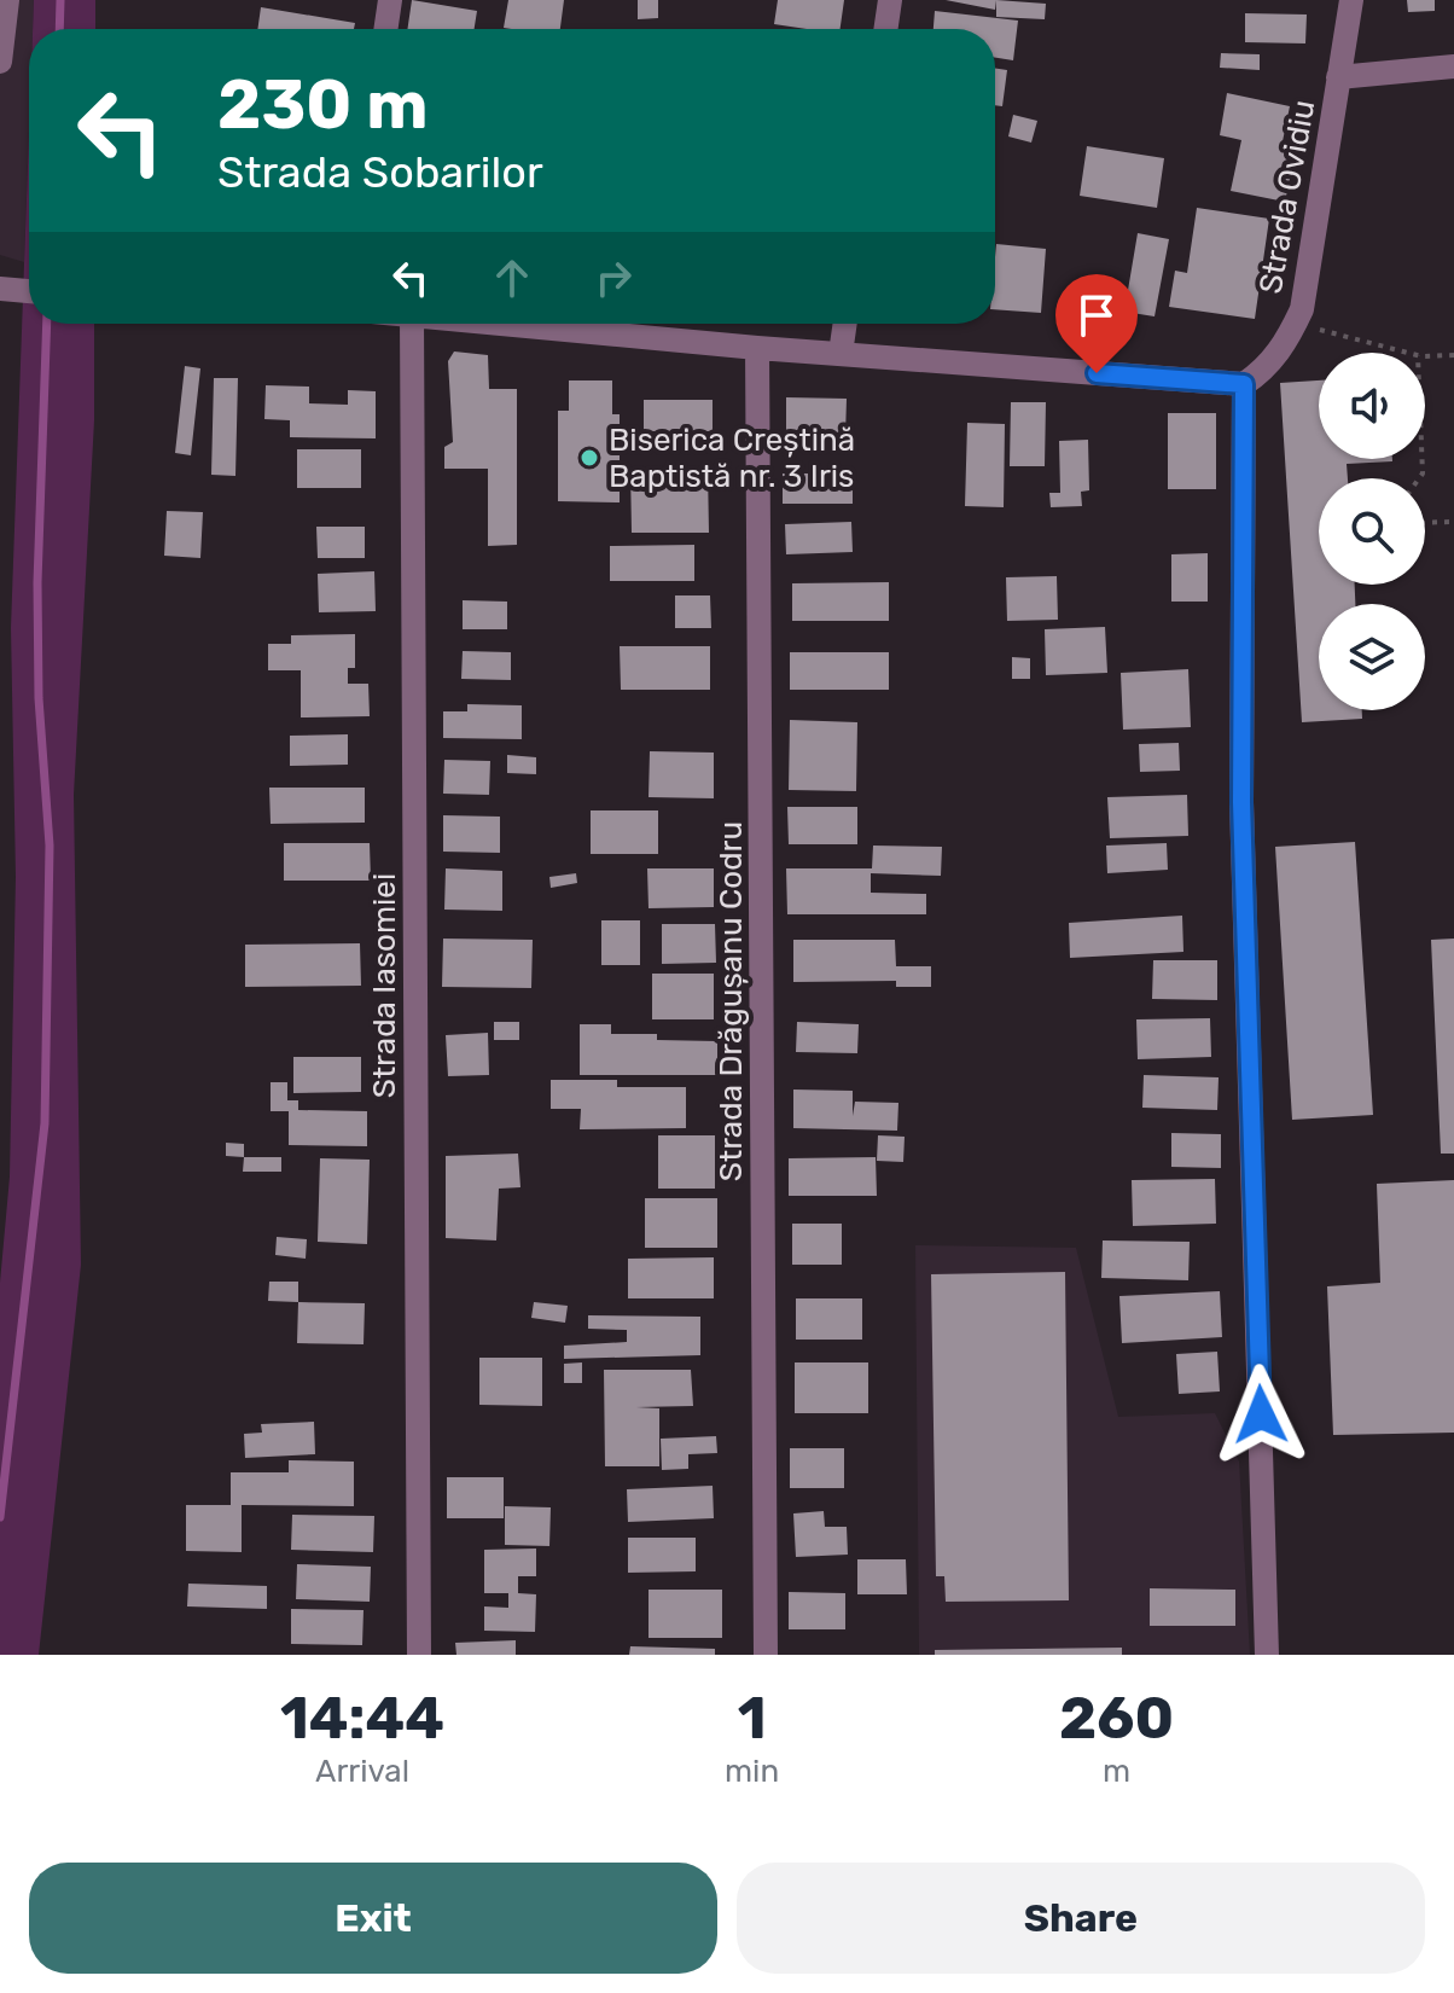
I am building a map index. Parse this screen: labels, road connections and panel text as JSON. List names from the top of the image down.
{
  "streets": {
    "street": ["Strada Ovidiu", "Strada Iasomiei", "Strada Drăgușanu Codru"]
  },
  "places": ["Biserica Creștină Baptistă nr. 3 Iris"],
  "page": {
    "turn": ["230 m", "Strada Sobarilor"],
    "eta": [
      "14:44",
      "Arrival",
      "1",
      "min",
      "260",
      "m"
    ],
    "buttons": ["Exit", "Share"]
  }
}
